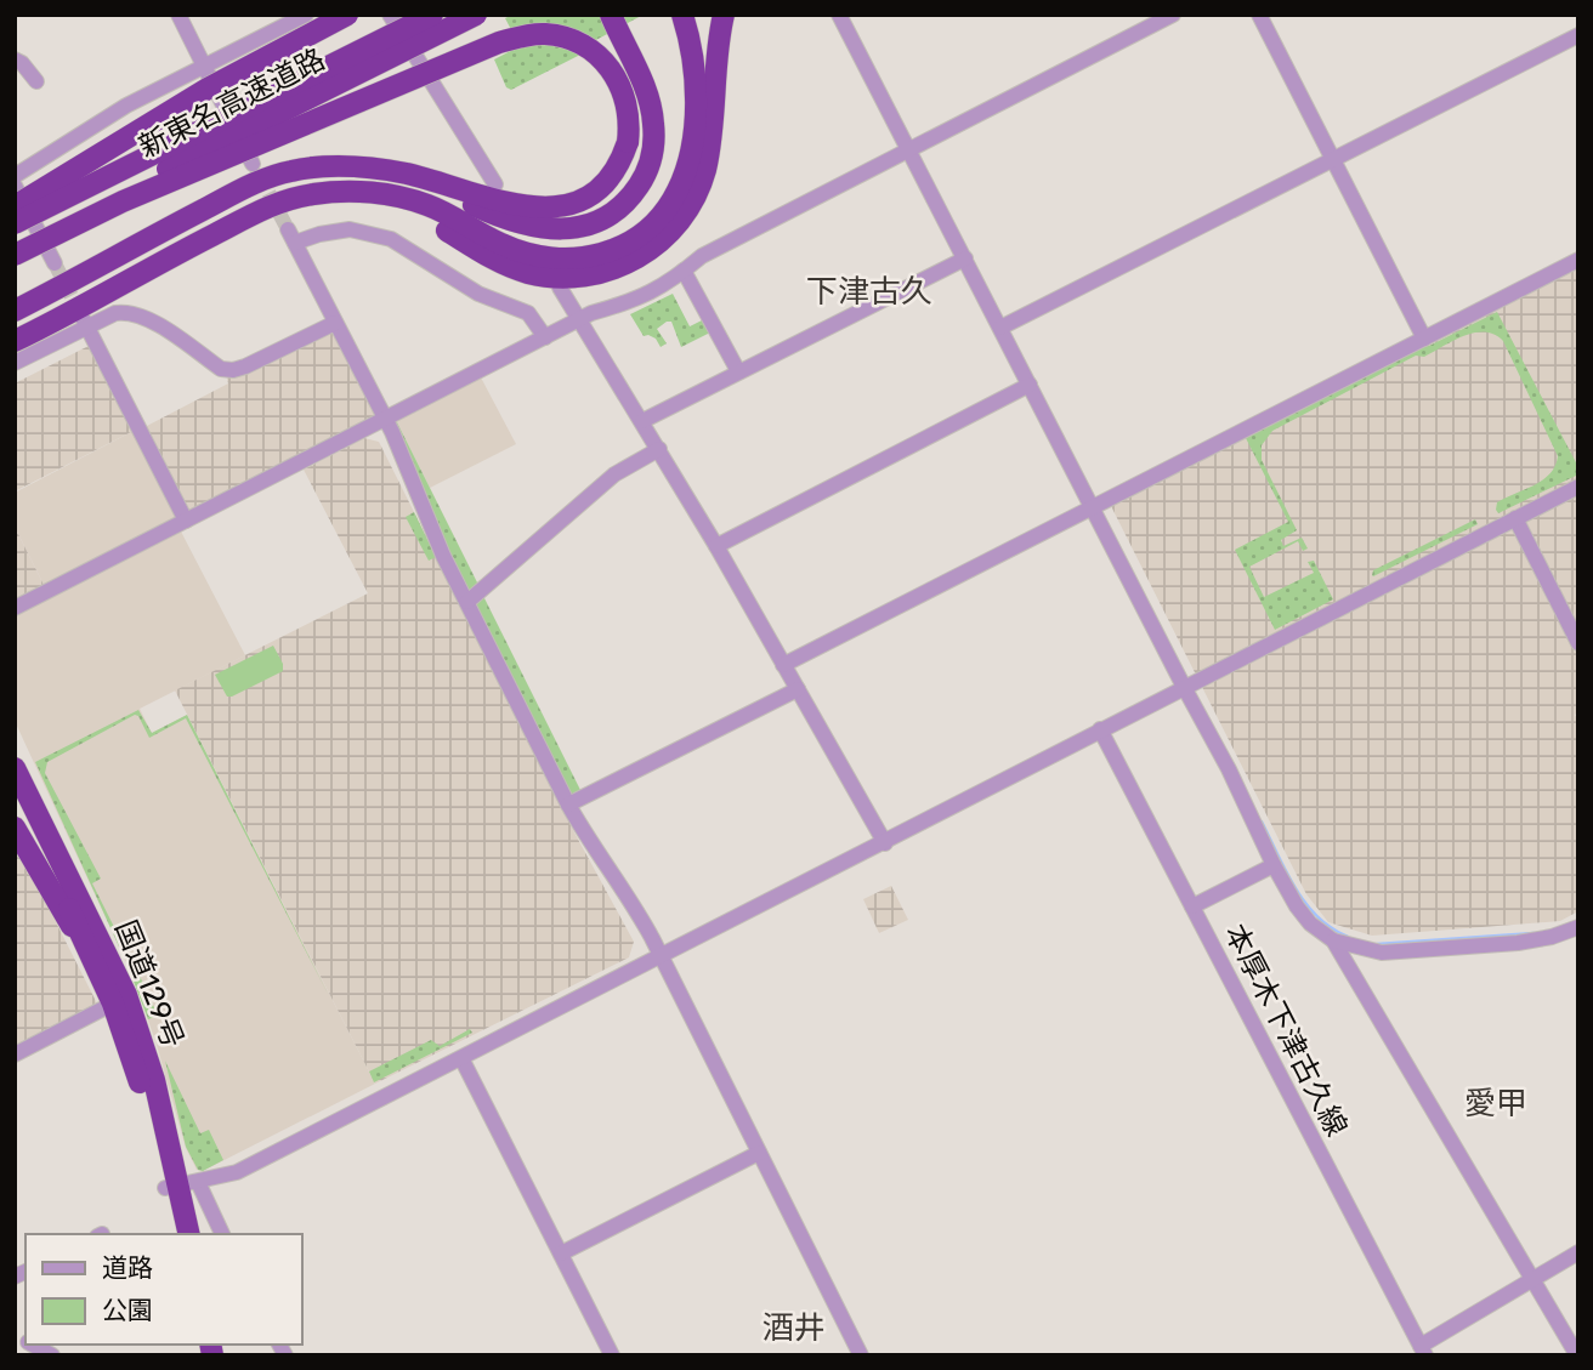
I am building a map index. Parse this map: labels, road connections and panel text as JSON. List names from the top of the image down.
{
  "streets": {
    "highway": ["新東名高速道路", "国道129号"],
    "street": ["本厚木下津古久線"]
  },
  "districts": ["下津古久", "愛甲", "酒井"],
  "legend": ["道路", "公園"]
}
